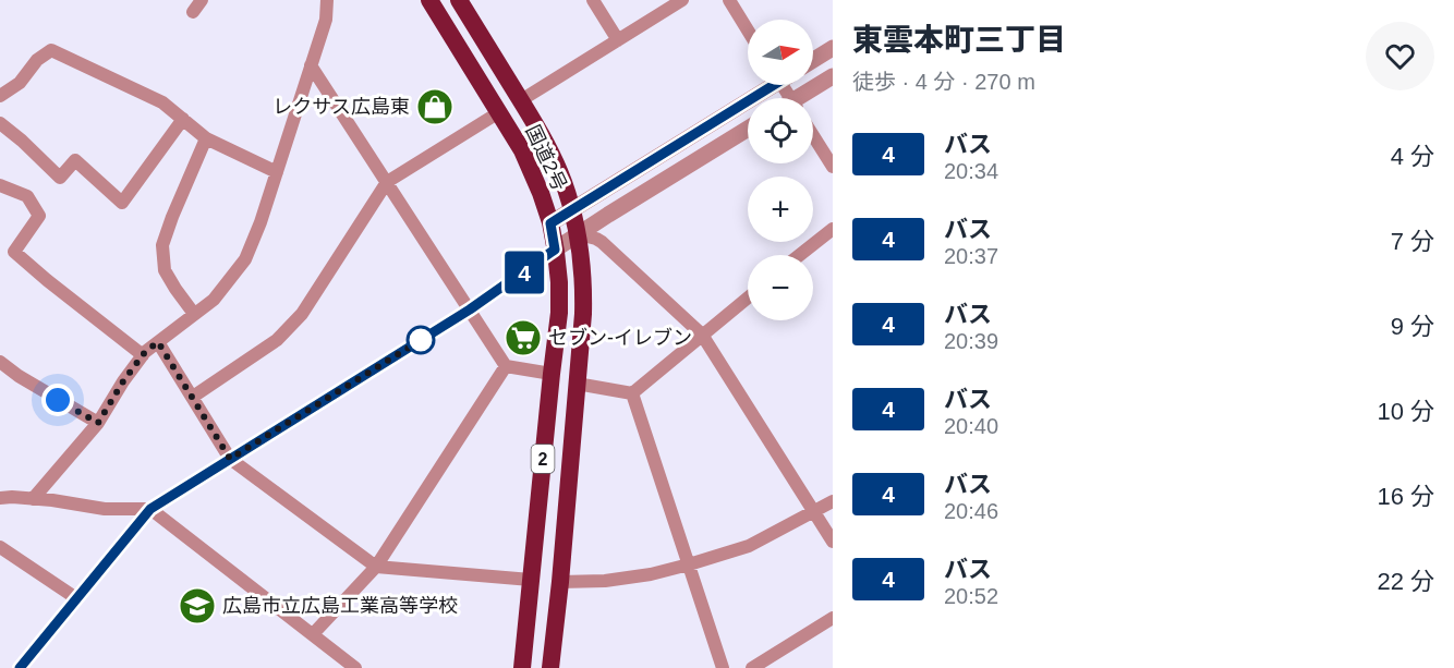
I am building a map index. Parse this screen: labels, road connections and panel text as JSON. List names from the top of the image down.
{
  "streets": {
    "highway": ["国道2号", "2"]
  },
  "places": {
    "shop": ["レクサス広島東"],
    "supermarket": ["セブン-イレブン"],
    "school or university": ["広島市立広島工業高等学校"]
  },
  "lines": ["bus line 4"],
  "north": "right",
  "page": {
    "on_map": "4",
    "heading": ["東雲本町三丁目", "徒歩 · 4 分 · 270 m"],
    "map_buttons": ["+", "−"],
    "list": [
      {
        "mark": "4",
        "name": "バス",
        "note": "20:34",
        "value": "4 分"
      },
      {
        "mark": "4",
        "name": "バス",
        "note": "20:37",
        "value": "7 分"
      },
      {
        "mark": "4",
        "name": "バス",
        "note": "20:39",
        "value": "9 分"
      },
      {
        "mark": "4",
        "name": "バス",
        "note": "20:40",
        "value": "10 分"
      },
      {
        "mark": "4",
        "name": "バス",
        "note": "20:46",
        "value": "16 分"
      },
      {
        "mark": "4",
        "name": "バス",
        "note": "20:52",
        "value": "22 分"
      }
    ]
  }
}
